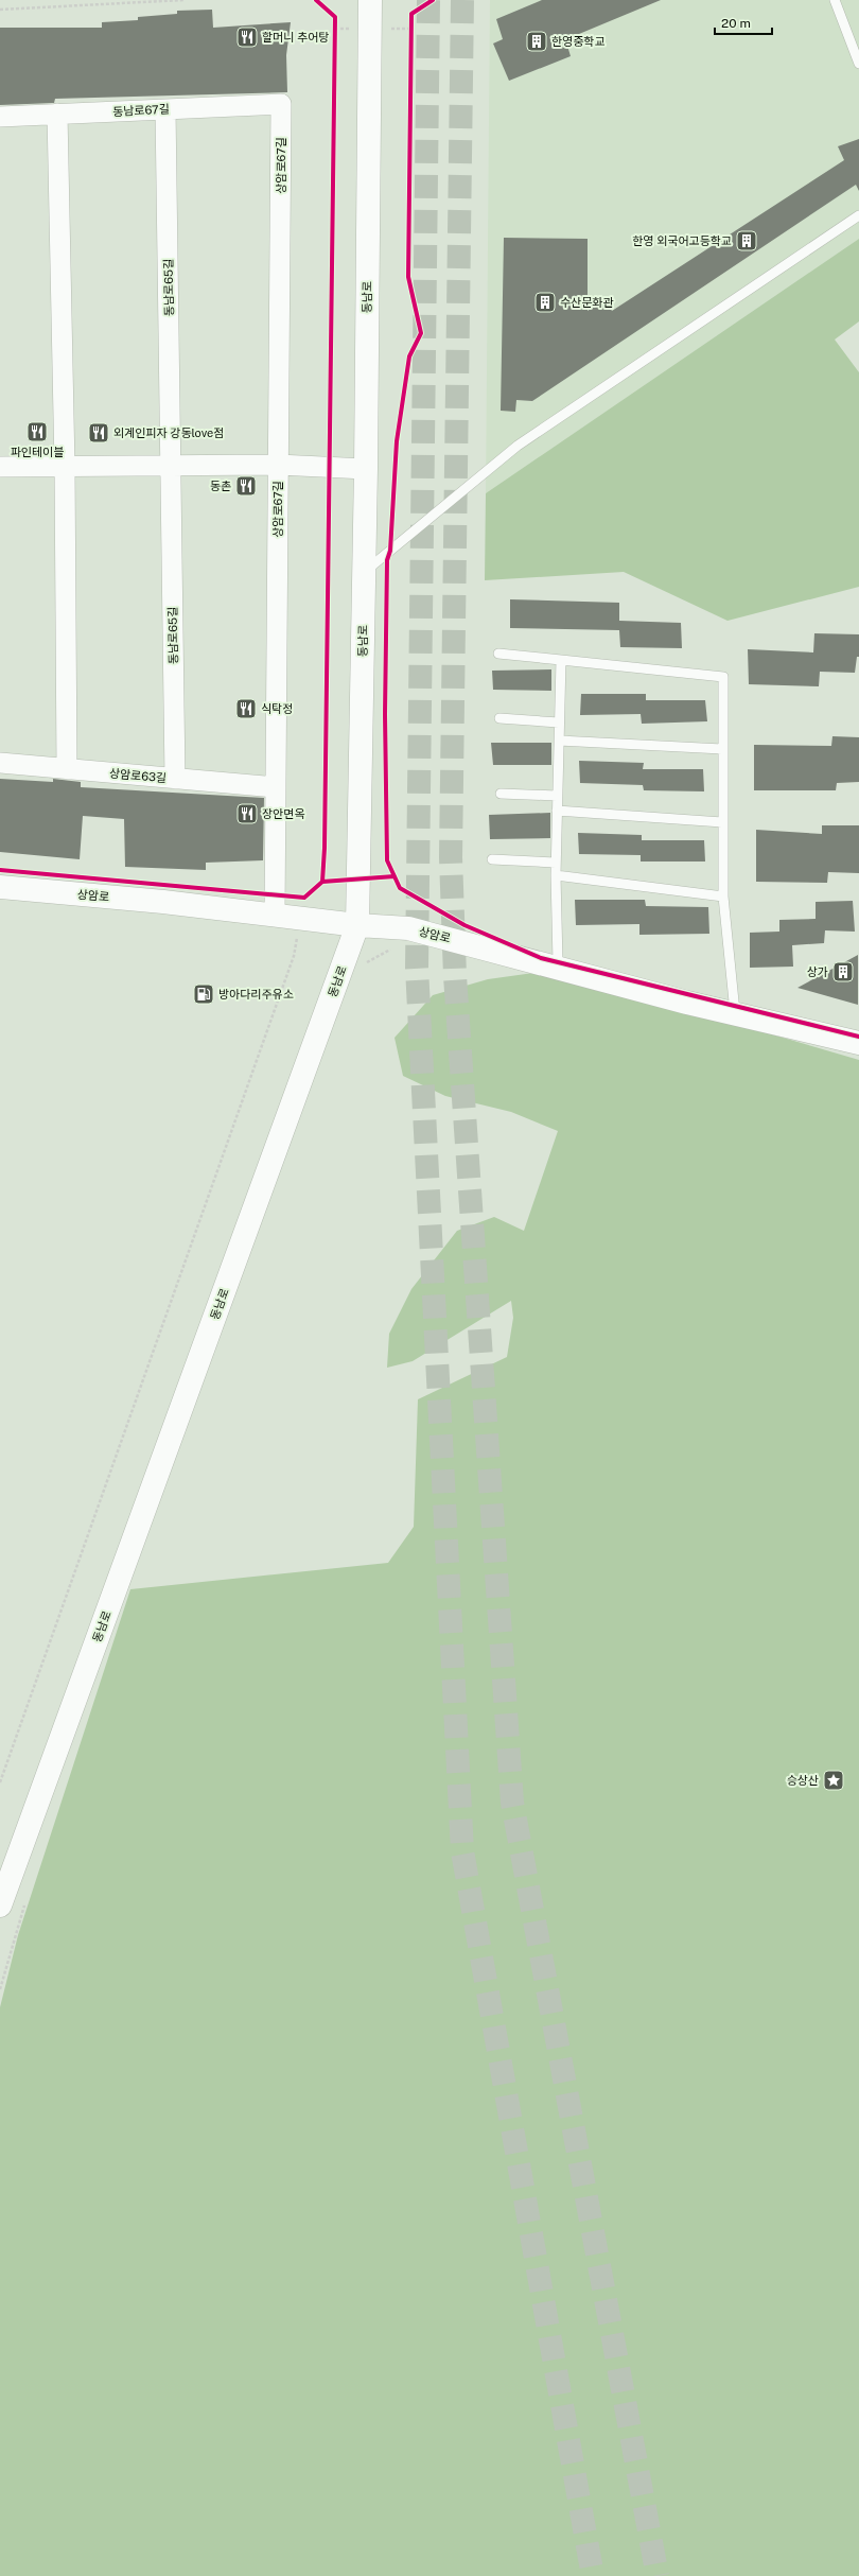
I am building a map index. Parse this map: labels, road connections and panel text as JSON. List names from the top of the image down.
{
  "streets": {
    "main road": ["동남로", "상암로"],
    "street": [
      "동남로67길",
      "상암로67길",
      "동남로65길",
      "상암로63길"
    ]
  },
  "crossings": [
    ["동남로67길", "상암로67길"],
    ["동남로67길", "동남로65길"],
    ["상암로67길", "상암로63길"],
    ["상암로67길", "상암로"],
    ["동남로65길", "상암로63길"],
    ["동남로", "상암로"]
  ],
  "places": {
    "restaurant": [
      "할머니 추어탕",
      "파인테이블",
      "외계인피자 강동love점",
      "동촌",
      "식탁정",
      "장안면옥"
    ],
    "building": [
      "한영중학교",
      "한영 외국어고등학교",
      "수산문화관",
      "상가"
    ],
    "fuel station": ["방아다리주유소"],
    "place": ["승상산"]
  },
  "scale_bar": "20 m"
}
